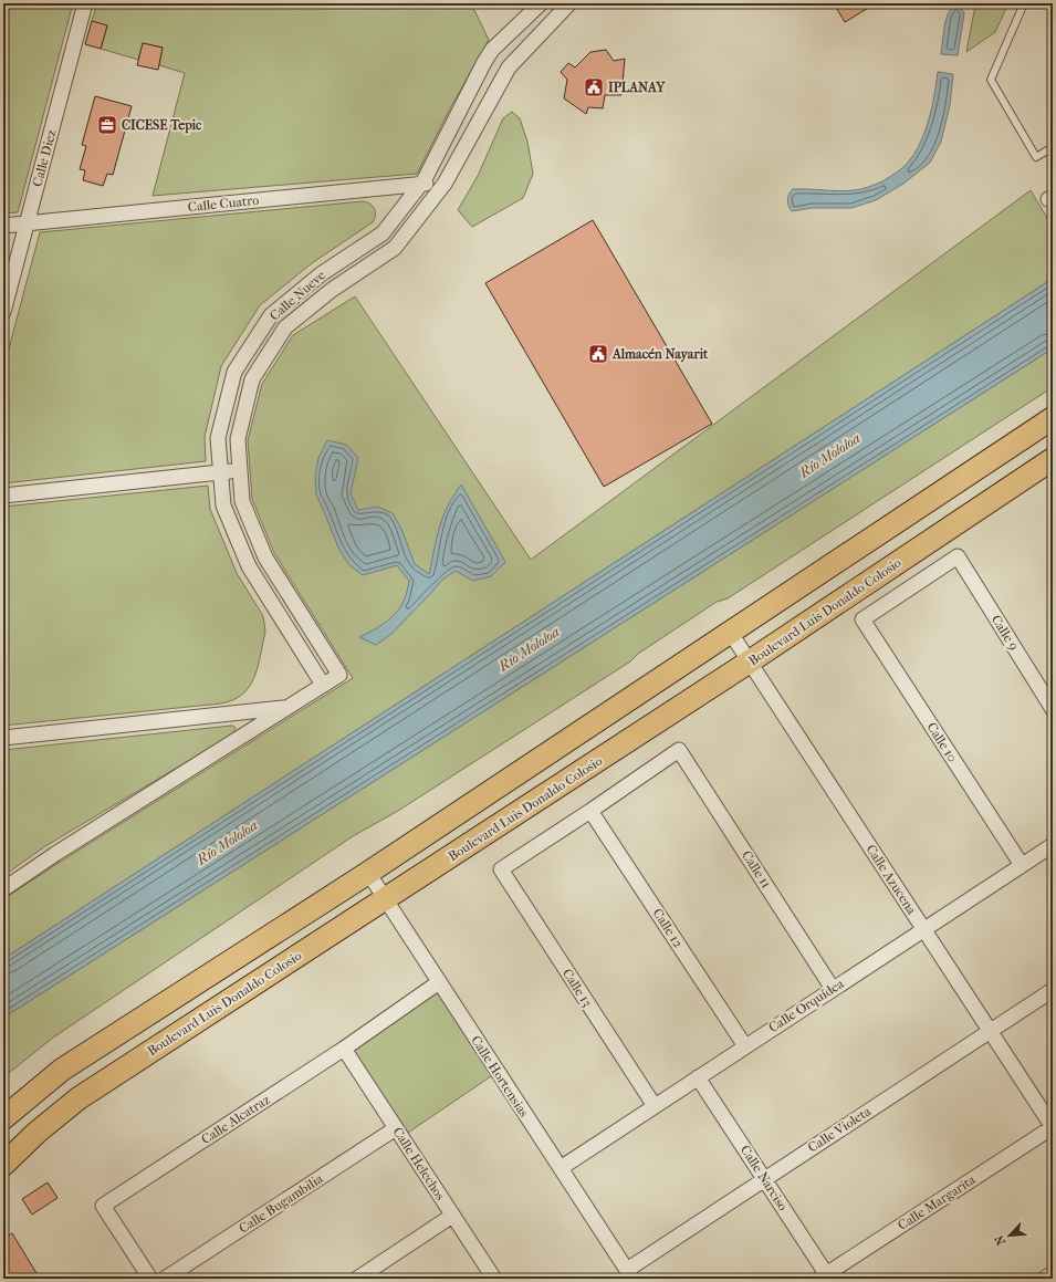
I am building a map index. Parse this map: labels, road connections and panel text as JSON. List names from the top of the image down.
{
  "streets": {
    "main road": ["Boulevard Luis Donaldo Colosio"],
    "street": [
      "Calle Diez",
      "Calle Cuatro",
      "Calle Nueve",
      "Calle 9",
      "Calle 10",
      "Calle 11",
      "Calle Azucena",
      "Calle 12",
      "Calle 13",
      "Calle Orquídea",
      "Calle Hortensias",
      "Calle Alcatraz",
      "Calle Violeta",
      "Calle Helechos",
      "Calle Narciso",
      "Calle Margarita",
      "Calle Bugambilia"
    ]
  },
  "crossings": [
    ["Calle Diez", "Calle Cuatro"],
    ["Calle Cuatro", "Calle Nueve"],
    ["Boulevard Luis Donaldo Colosio", "Calle Azucena"],
    ["Boulevard Luis Donaldo Colosio", "Calle Hortensias"],
    ["Calle 9", "Calle 10"],
    ["Calle 10", "Calle Orquídea"],
    ["Calle 11", "Calle 12"],
    ["Calle 11", "Calle 13"],
    ["Calle 11", "Calle Orquídea"],
    ["Calle Azucena", "Calle Orquídea"],
    ["Calle Azucena", "Calle Violeta"],
    ["Calle Azucena", "Calle Margarita"],
    ["Calle 12", "Calle 13"],
    ["Calle 12", "Calle Orquídea"],
    ["Calle 13", "Calle Orquídea"],
    ["Calle Orquídea", "Calle Hortensias"],
    ["Calle Orquídea", "Calle Narciso"],
    ["Calle Hortensias", "Calle Alcatraz"],
    ["Calle Hortensias", "Calle Violeta"],
    ["Calle Alcatraz", "Calle Helechos"],
    ["Calle Violeta", "Calle Narciso"],
    ["Calle Helechos", "Calle Bugambilia"],
    ["Calle Narciso", "Calle Margarita"]
  ],
  "water": ["Río Mololoa"],
  "places": {
    "public building": ["IPLANAY", "Almacén Nayarit"],
    "office": ["CICESE Tepic"]
  },
  "north": "bottom left"
}
